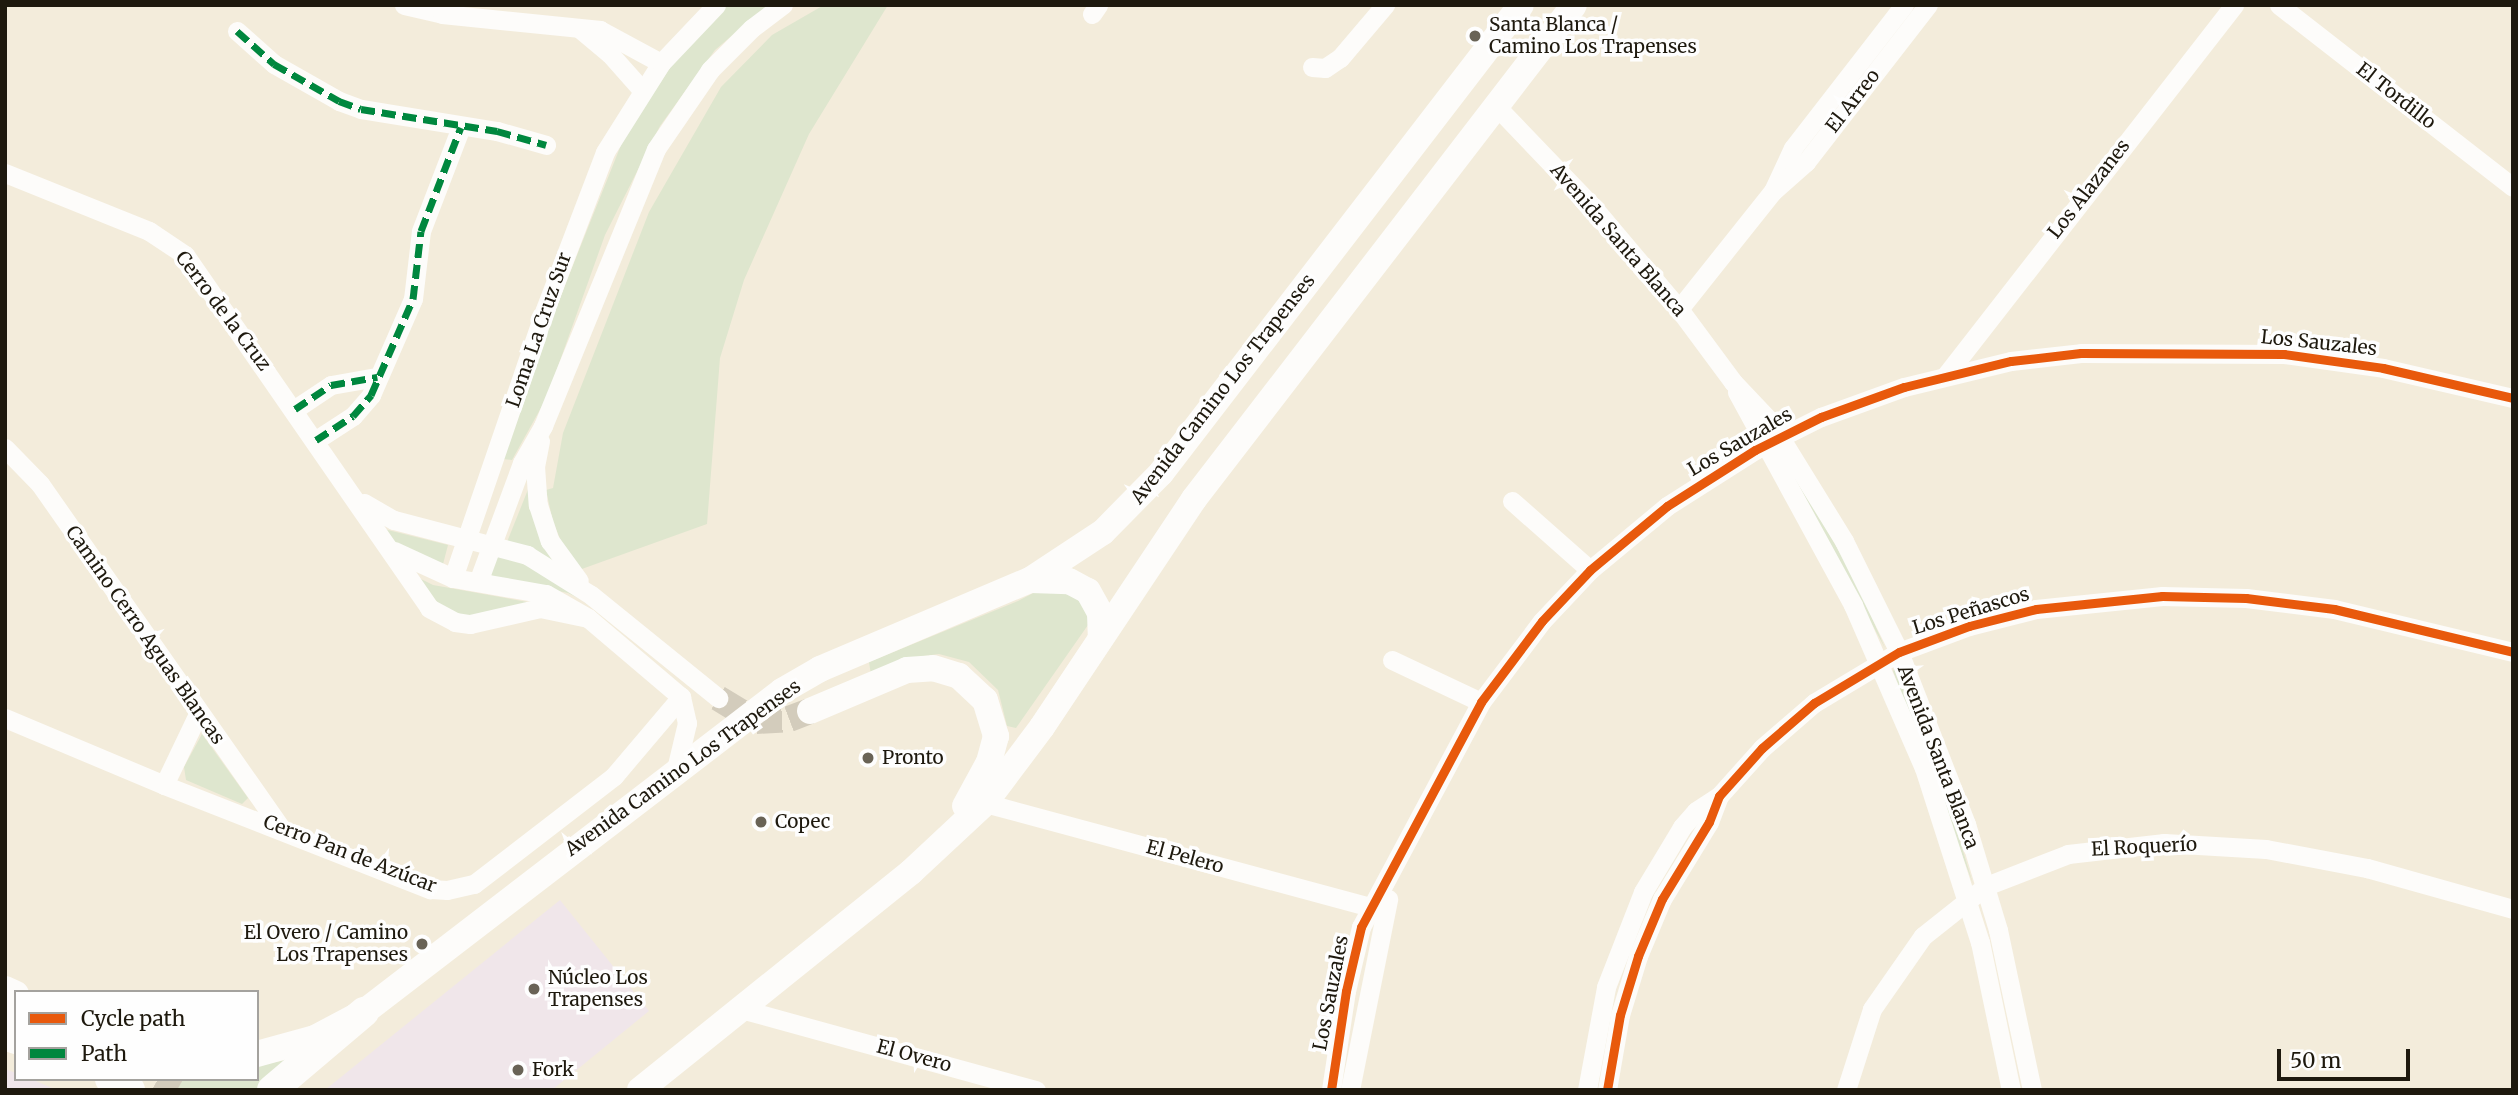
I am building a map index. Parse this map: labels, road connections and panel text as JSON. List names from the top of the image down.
{
  "streets": {
    "main road": ["Avenida Camino Los Trapenses"],
    "street": [
      "El Tordillo",
      "El Arreo",
      "Los Alazanes",
      "Avenida Santa Blanca",
      "Cerro de la Cruz",
      "Loma La Cruz Sur",
      "Los Sauzales",
      "Los Peñascos",
      "Camino Cerro Aguas Blancas",
      "El Roquerío",
      "Cerro Pan de Azúcar",
      "El Pelero",
      "El Overo"
    ]
  },
  "crossings": [
    ["El Arreo", "Avenida Santa Blanca"],
    ["Los Alazanes", "Los Sauzales"],
    ["Avenida Santa Blanca", "Los Sauzales"],
    ["Avenida Santa Blanca", "Los Peñascos"],
    ["Avenida Santa Blanca", "El Roquerío"],
    ["Cerro de la Cruz", "Loma La Cruz Sur"],
    ["Cerro de la Cruz", "Cerro Pan de Azúcar"],
    ["Los Sauzales", "El Pelero"],
    ["Camino Cerro Aguas Blancas", "Cerro Pan de Azúcar"]
  ],
  "places": [
    "Santa Blanca / Camino Los Trapenses",
    "Pronto",
    "Copec",
    "El Overo / Camino Los Trapenses",
    "Núcleo Los Trapenses",
    "Fork"
  ],
  "legend": ["Cycle path", "Path"],
  "scale_bar": "50 m"
}
